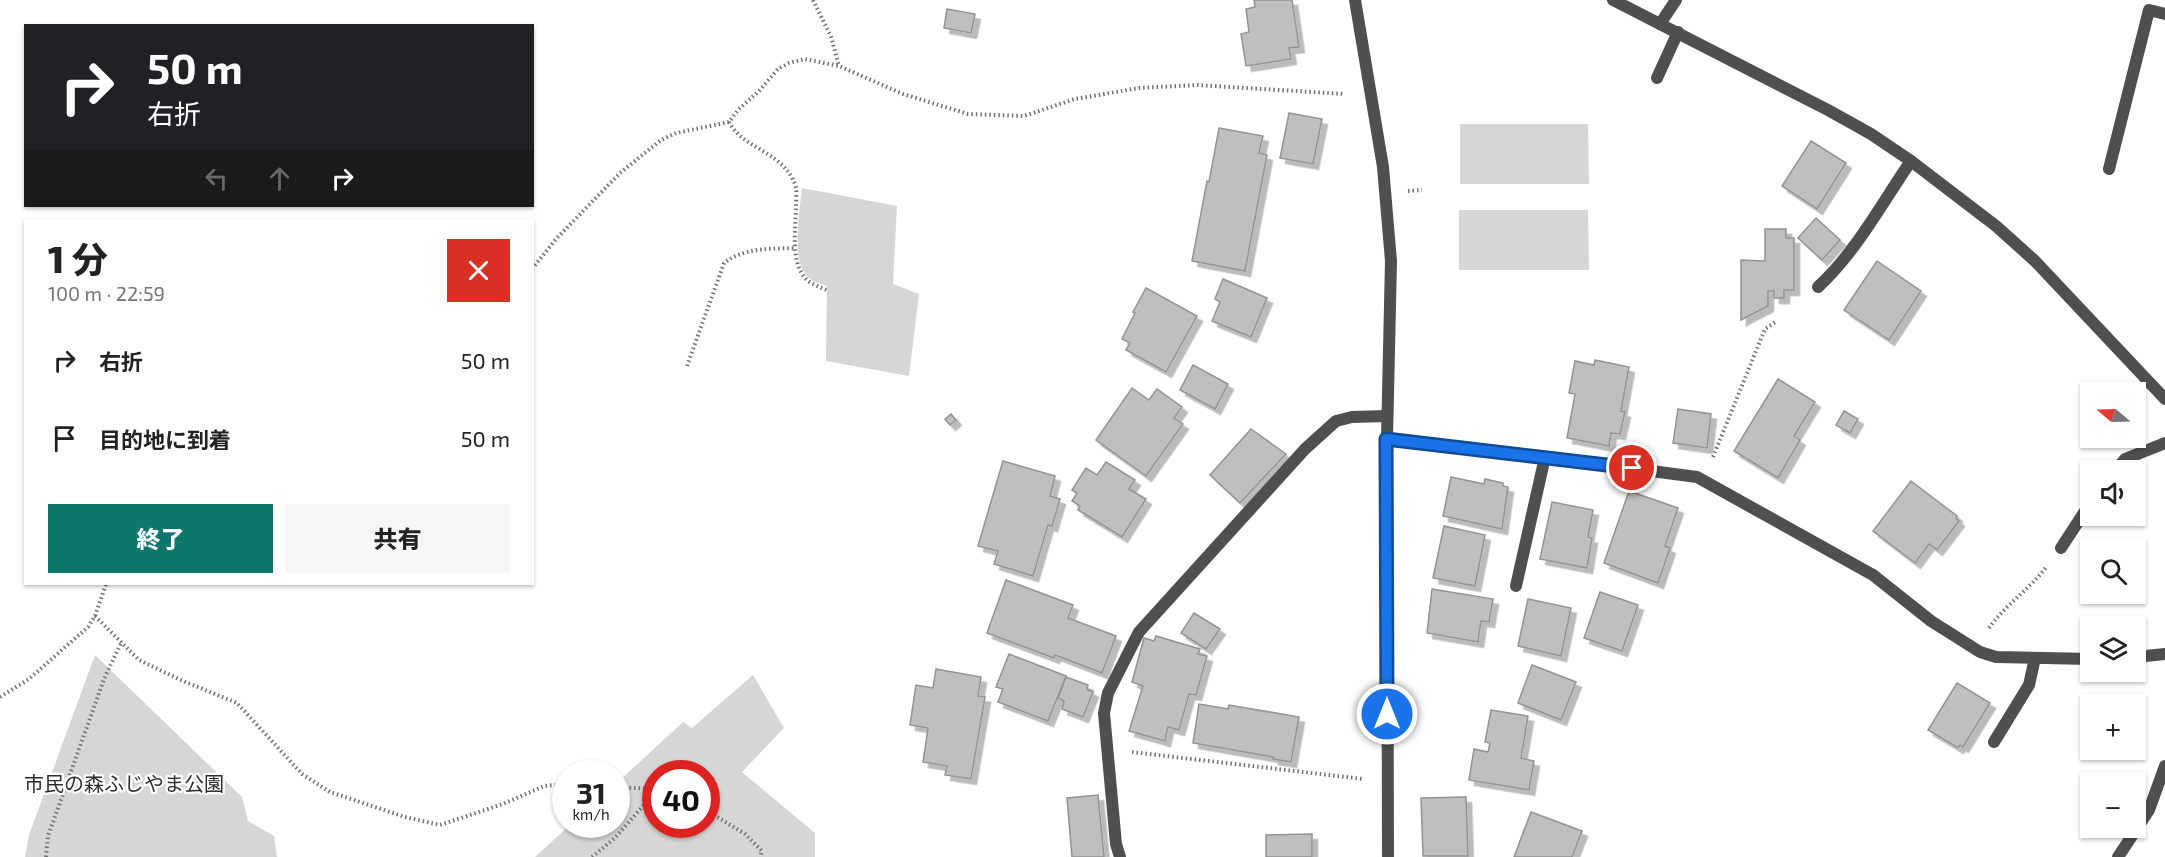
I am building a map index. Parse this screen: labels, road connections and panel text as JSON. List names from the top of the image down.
{
  "parks": ["市民の森ふじやま公園"],
  "north": "left",
  "page": {
    "turn": ["50 m", "右折"],
    "heading": ["1 分", "100 m · 22:59"],
    "list": [
      {
        "name": "右折",
        "value": "50 m"
      },
      {
        "name": "目的地に到着",
        "value": "50 m"
      }
    ],
    "map_buttons": ["+", "−"],
    "buttons": ["終了", "共有"],
    "speed": "31 km/h",
    "limit": "40"
  }
}
